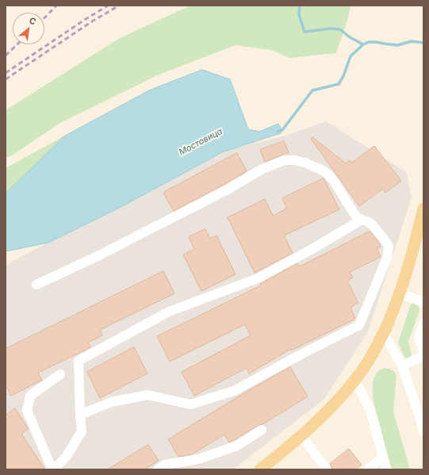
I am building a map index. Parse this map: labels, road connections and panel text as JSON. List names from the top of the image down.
{
  "water": ["Мостовица"],
  "north": "top right"
}
